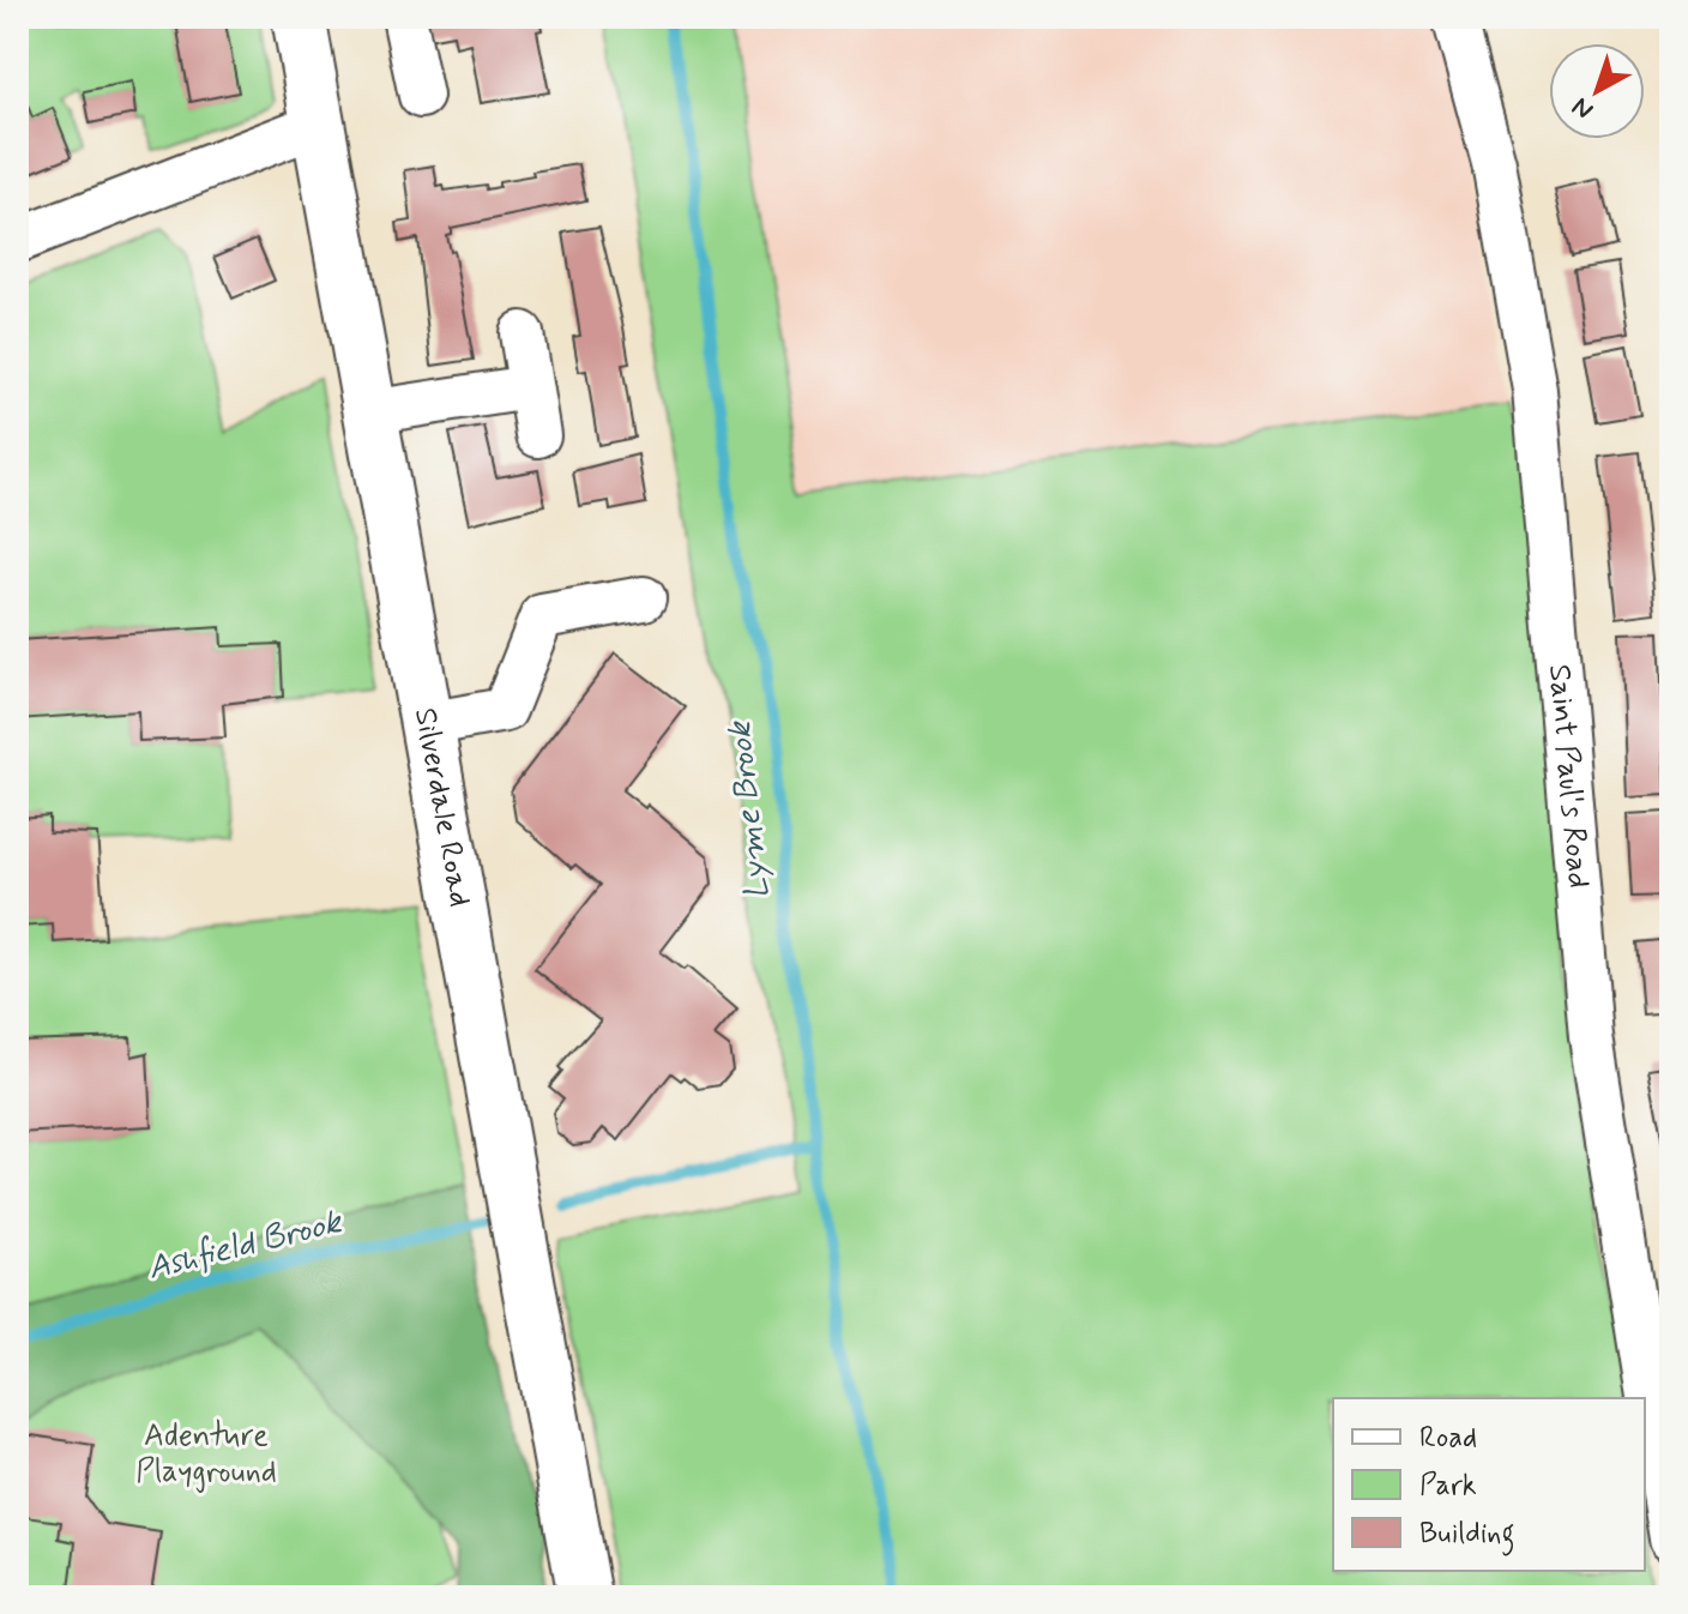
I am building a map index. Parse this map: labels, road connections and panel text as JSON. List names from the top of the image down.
{
  "streets": {
    "main road": ["Silverdale Road"],
    "street": ["Saint Paul's Road"]
  },
  "water": ["Lyme Brook", "Ashfield Brook"],
  "parks": ["Adenture Playground"],
  "legend": ["Road", "Park", "Building"],
  "north": "bottom left"
}
